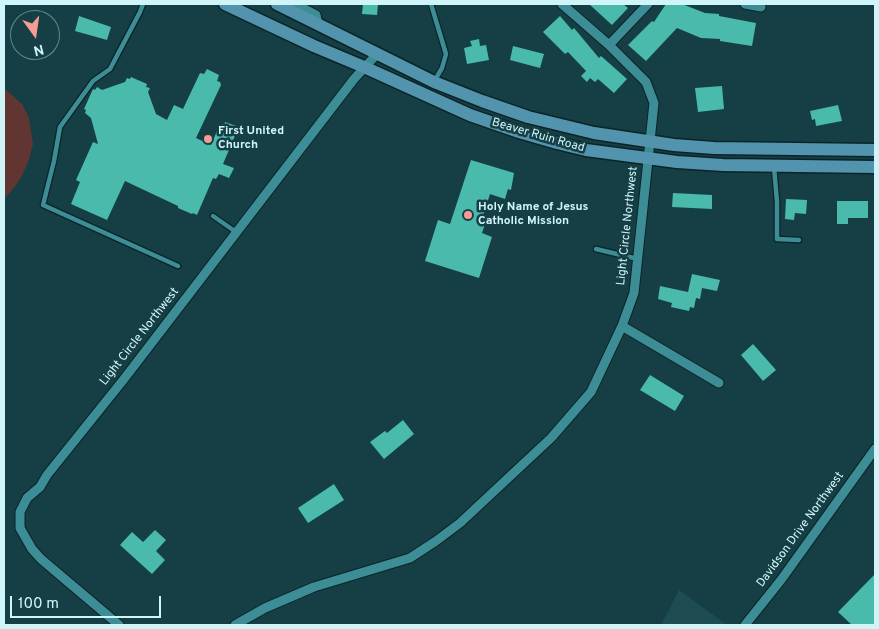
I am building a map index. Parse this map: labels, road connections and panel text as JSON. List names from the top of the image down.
{
  "streets": {
    "main road": ["Beaver Ruin Road"],
    "street": ["Light Circle Northwest", "Davidson Drive Northwest"]
  },
  "crossings": [
    ["Beaver Ruin Road", "Light Circle Northwest"]
  ],
  "places": ["First United Church", "Holy Name of Jesus Catholic Mission"],
  "scale_bar": "100 m",
  "north": "bottom"
}
